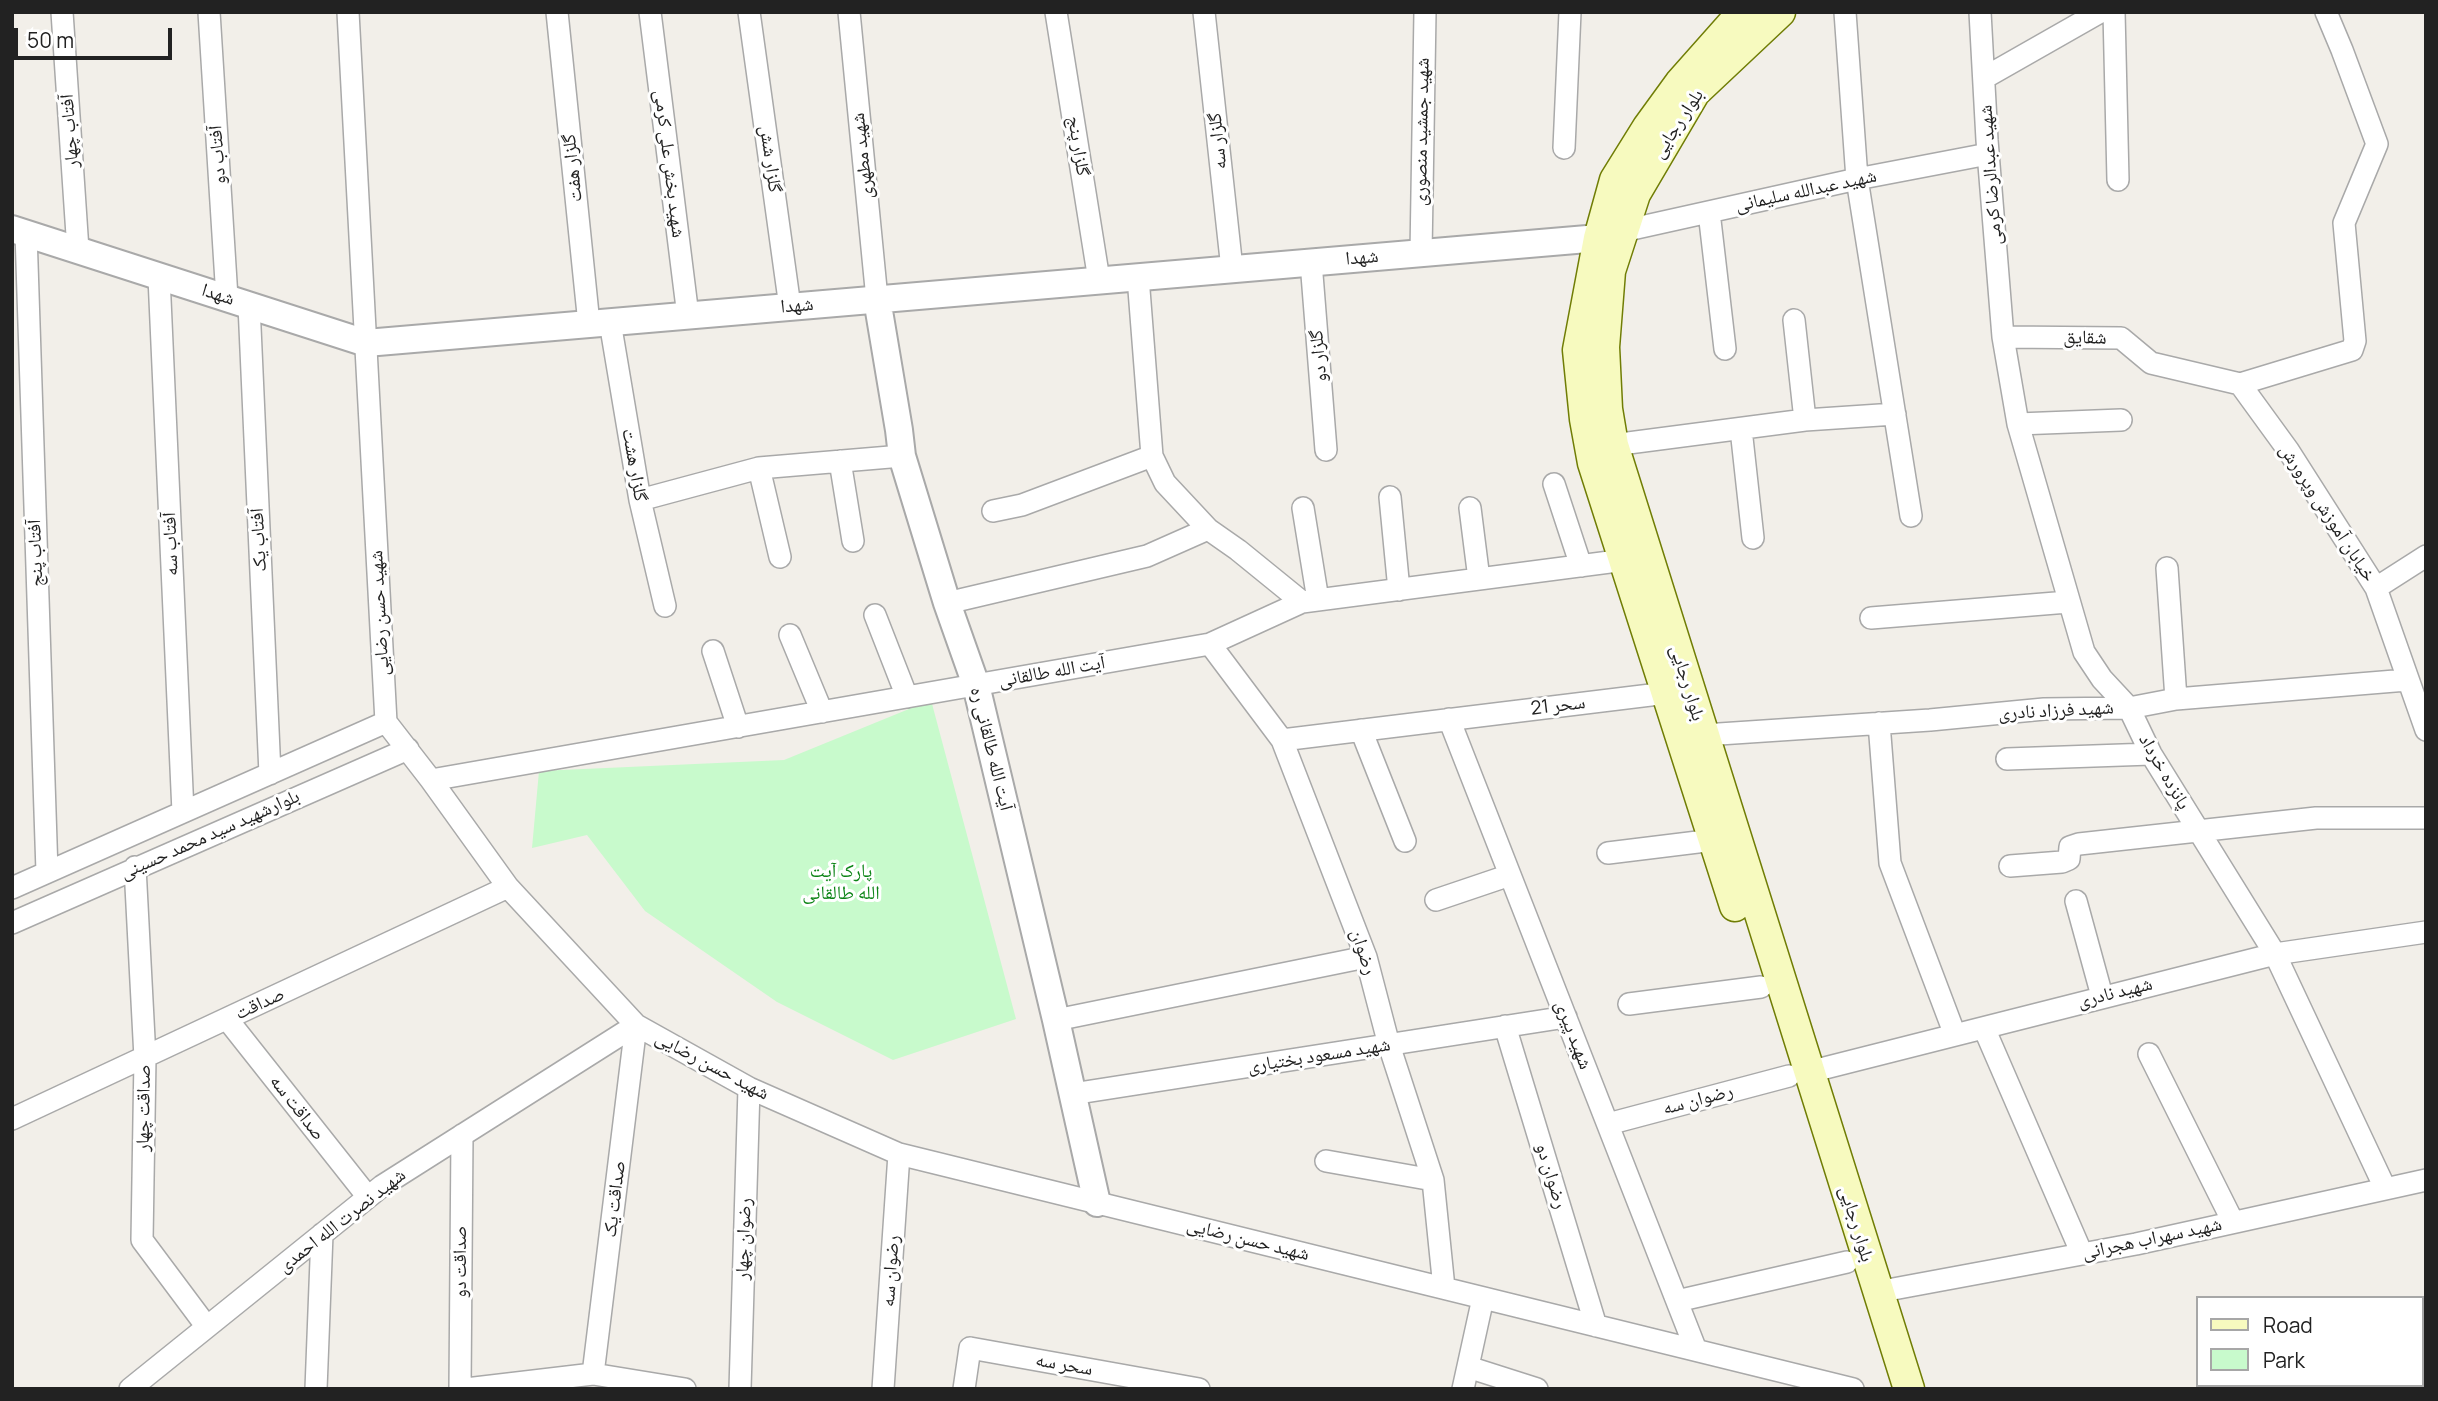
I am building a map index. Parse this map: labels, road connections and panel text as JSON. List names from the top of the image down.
{
  "streets": {
    "main road": ["بلوار رجایی"],
    "street": [
      "آفتاب چهار",
      "شهید جمشید منصوری",
      "گلزار سه",
      "گلزار پنج",
      "آفتاب دو",
      "شهید مطهری",
      "گلزار شش",
      "شهید بخش علی کرمی",
      "گلزار هفت",
      "شهید عبدالرضا کرمی",
      "شهید عبدالله سلیمانی",
      "شهدا",
      "شقایق",
      "گلزار دو",
      "گلزار هشت",
      "خیابان آموزش وپرورش",
      "آفتاب یک",
      "آفتاب سه",
      "آفتاب پنج",
      "شهید حسن رضایی",
      "آیت الله طالقانی",
      "سحر 21",
      "شهید فرزاد نادری",
      "آیت الله طالقانی ره",
      "پانزده خرداد",
      "بلوارشهید سید محمد حسینی",
      "رضوان",
      "شهید نادری",
      "صداقت",
      "شهید پیری",
      "شهید مسعود بختیاری",
      "رضوان سه",
      "صداقت چهار",
      "صداقت سه",
      "رضوان دو",
      "صداقت یک",
      "شهید نصرت الله احمدی",
      "رضوان چهار",
      "شهید سهراب هجرانی",
      "صداقت دو",
      "سحر سه"
    ]
  },
  "crossings": [
    ["بلوار رجایی", "شهید عبدالله سلیمانی"],
    ["بلوار رجایی", "شهدا"],
    ["بلوار رجایی", "آیت الله طالقانی"],
    ["بلوار رجایی", "سحر 21"],
    ["بلوار رجایی", "شهید فرزاد نادری"],
    ["بلوار رجایی", "شهید نادری"],
    ["بلوار رجایی", "رضوان سه"],
    ["بلوار رجایی", "شهید سهراب هجرانی"],
    ["آفتاب چهار", "شهدا"],
    ["شهید جمشید منصوری", "شهدا"],
    ["گلزار سه", "شهدا"],
    ["گلزار پنج", "شهدا"],
    ["آفتاب دو", "شهدا"],
    ["آفتاب دو", "آفتاب یک"],
    ["شهید مطهری", "شهدا"],
    ["شهید مطهری", "آیت الله طالقانی ره"],
    ["گلزار شش", "شهدا"],
    ["شهید بخش علی کرمی", "شهدا"],
    ["گلزار هفت", "شهدا"],
    ["گلزار هفت", "گلزار هشت"],
    ["شهید عبدالرضا کرمی", "شهید عبدالله سلیمانی"],
    ["شهید عبدالرضا کرمی", "شقایق"],
    ["شهید عبدالرضا کرمی", "پانزده خرداد"],
    ["شهید عبدالله سلیمانی", "شهدا"],
    ["شهدا", "گلزار دو"],
    ["شهدا", "گلزار هشت"],
    ["شهدا", "آفتاب یک"],
    ["شهدا", "آفتاب سه"],
    ["شهدا", "آفتاب پنج"],
    ["شهدا", "شهید حسن رضایی"],
    ["شهدا", "آیت الله طالقانی ره"],
    ["شقایق", "خیابان آموزش وپرورش"],
    ["شقایق", "پانزده خرداد"],
    ["خیابان آموزش وپرورش", "شهید فرزاد نادری"],
    ["آفتاب یک", "بلوارشهید سید محمد حسینی"],
    ["آفتاب سه", "بلوارشهید سید محمد حسینی"],
    ["آفتاب پنج", "بلوارشهید سید محمد حسینی"],
    ["شهید حسن رضایی", "آیت الله طالقانی"],
    ["شهید حسن رضایی", "آیت الله طالقانی ره"],
    ["شهید حسن رضایی", "بلوارشهید سید محمد حسینی"],
    ["شهید حسن رضایی", "رضوان"],
    ["شهید حسن رضایی", "صداقت"],
    ["شهید حسن رضایی", "شهید پیری"],
    ["شهید حسن رضایی", "رضوان سه"],
    ["شهید حسن رضایی", "رضوان دو"],
    ["شهید حسن رضایی", "صداقت یک"],
    ["شهید حسن رضایی", "شهید نصرت الله احمدی"],
    ["شهید حسن رضایی", "رضوان چهار"],
    ["آیت الله طالقانی", "آیت الله طالقانی ره"],
    ["آیت الله طالقانی", "رضوان"],
    ["سحر 21", "رضوان"],
    ["سحر 21", "شهید پیری"],
    ["شهید فرزاد نادری", "پانزده خرداد"],
    ["آیت الله طالقانی ره", "شهید مسعود بختیاری"],
    ["پانزده خرداد", "شهید نادری"],
    ["پانزده خرداد", "شهید سهراب هجرانی"],
    ["بلوارشهید سید محمد حسینی", "صداقت چهار"],
    ["رضوان", "شهید مسعود بختیاری"],
    ["شهید نادری", "رضوان سه"],
    ["صداقت", "صداقت چهار"],
    ["صداقت", "صداقت سه"],
    ["شهید پیری", "شهید مسعود بختیاری"],
    ["شهید پیری", "رضوان سه"],
    ["شهید مسعود بختیاری", "رضوان دو"],
    ["صداقت چهار", "شهید نصرت الله احمدی"],
    ["صداقت سه", "شهید نصرت الله احمدی"],
    ["صداقت یک", "شهید نصرت الله احمدی"],
    ["شهید نصرت الله احمدی", "صداقت دو"]
  ],
  "parks": ["پارک آیت الله طالقانی"],
  "legend": ["Road", "Park"],
  "scale_bar": "50 m"
}
